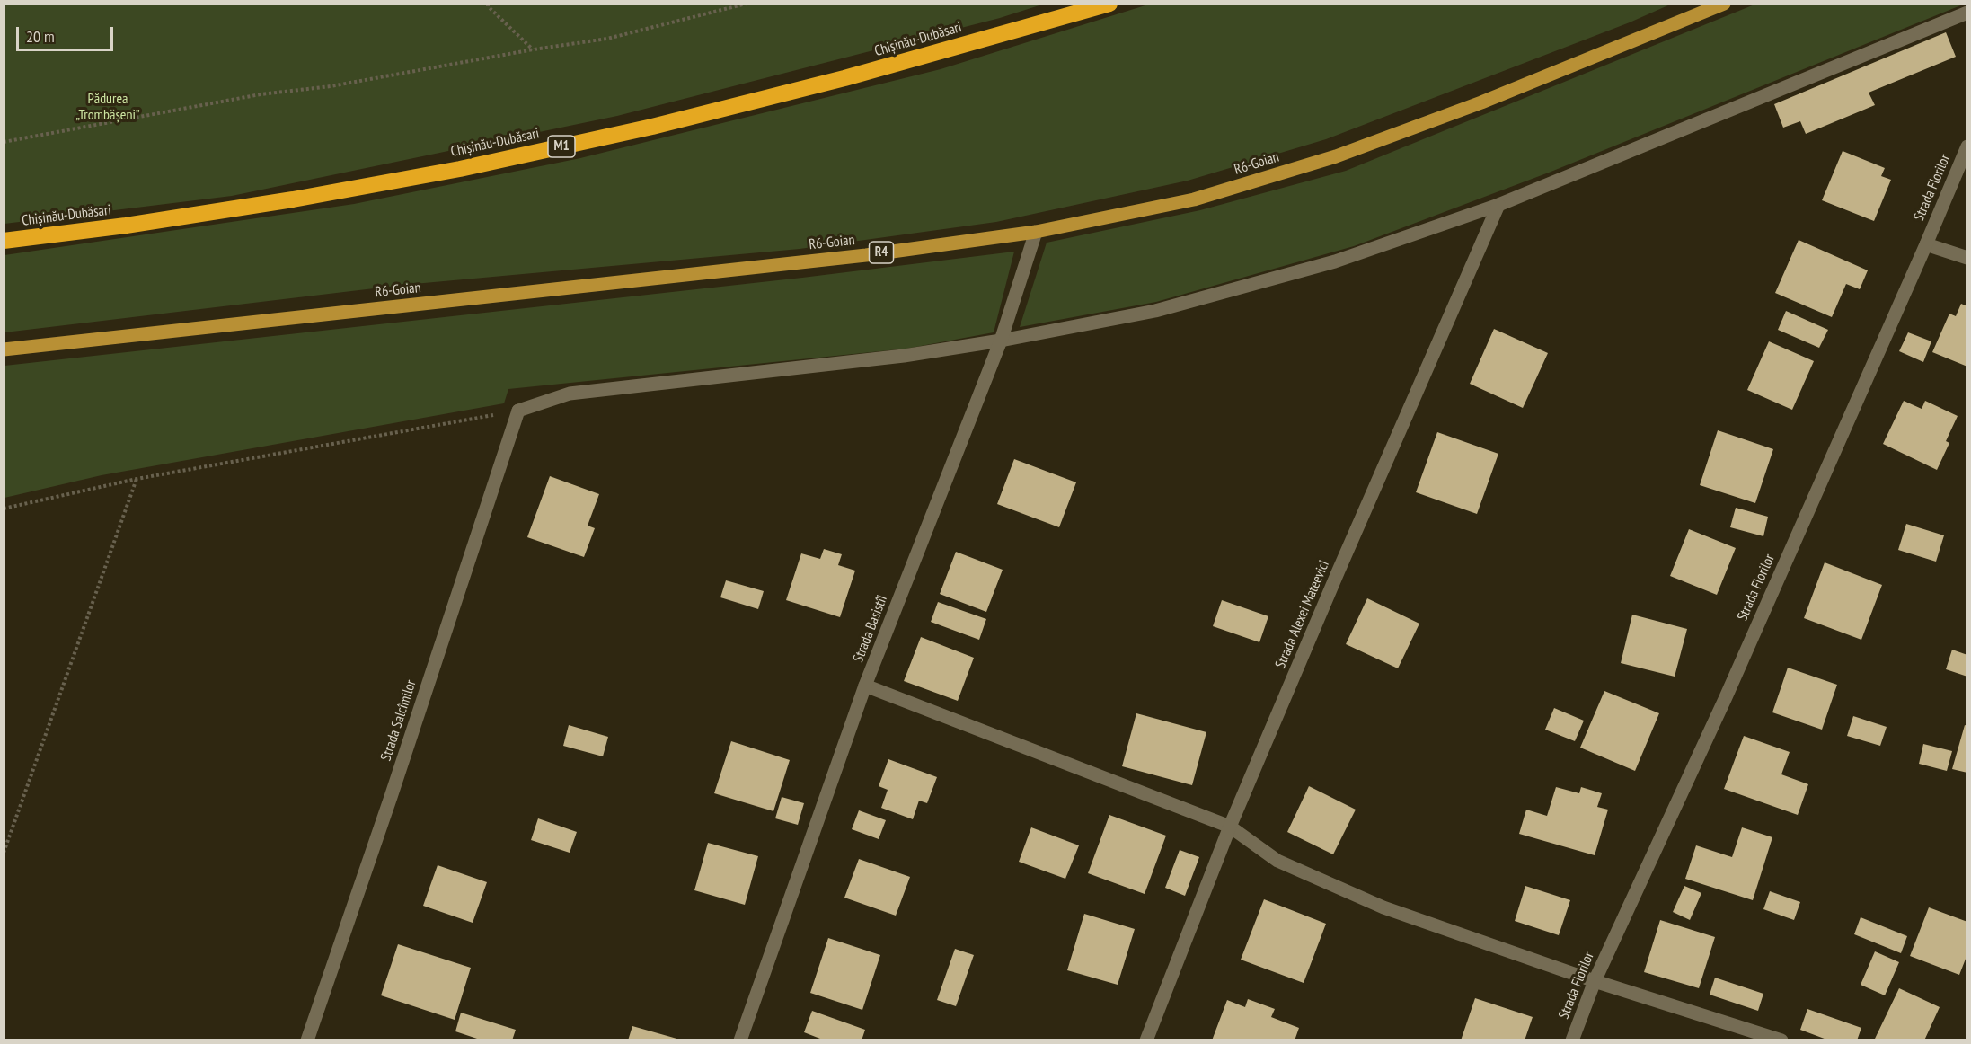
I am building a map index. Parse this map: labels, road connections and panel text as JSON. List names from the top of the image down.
{
  "streets": {
    "highway": ["Chișinău-Dubăsari", "M1"],
    "main road": ["R6-Goian", "R4"],
    "street": [
      "Strada Florilor",
      "Strada Alexei Mateevici",
      "Strada Basistîi",
      "Strada Salcîmilor"
    ]
  },
  "crossings": [
    ["R6-Goian", "Strada Basistîi"]
  ],
  "parks": ["Pădurea „Trombășeni”"],
  "scale_bar": "20 m"
}
